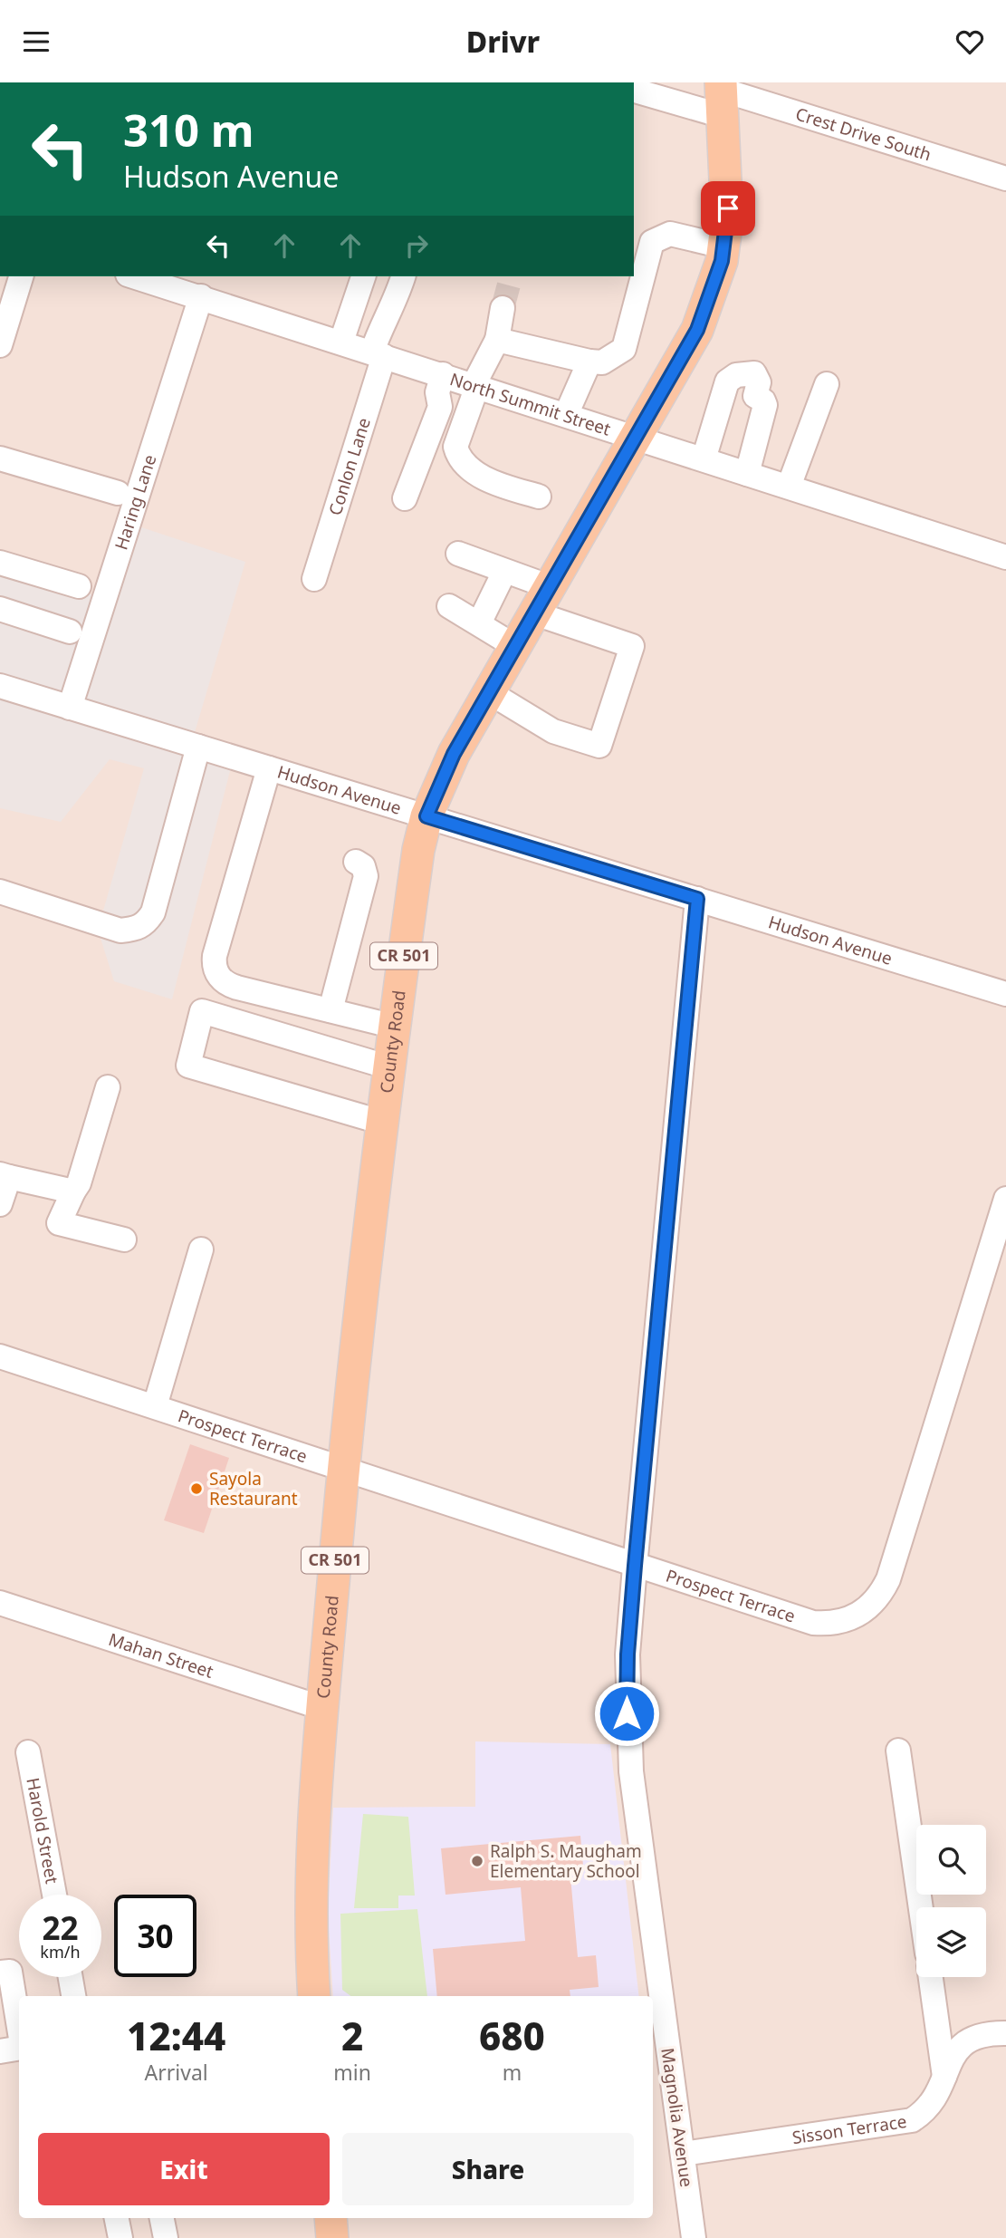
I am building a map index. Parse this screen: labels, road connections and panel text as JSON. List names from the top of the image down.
{
  "streets": {
    "main road": ["CR 501", "County Road"],
    "street": [
      "Crest Drive South",
      "North Summit Street",
      "Conlon Lane",
      "Haring Lane",
      "Hudson Avenue",
      "Prospect Terrace",
      "Mahan Street",
      "Harold Street",
      "Magnolia Avenue",
      "Sisson Terrace"
    ]
  },
  "crossings": [
    ["Crest Drive South", "County Road"],
    ["North Summit Street", "Conlon Lane"],
    ["North Summit Street", "Haring Lane"],
    ["North Summit Street", "County Road"],
    ["Haring Lane", "Hudson Avenue"],
    ["Hudson Avenue", "County Road"],
    ["Hudson Avenue", "Magnolia Avenue"],
    ["County Road", "Prospect Terrace"],
    ["County Road", "Mahan Street"],
    ["Prospect Terrace", "Magnolia Avenue"],
    ["Magnolia Avenue", "Sisson Terrace"]
  ],
  "places": ["Sayola Restaurant", "Ralph S. Maugham Elementary School"],
  "page": {
    "header": "Drivr",
    "turn": ["310 m", "Hudson Avenue"],
    "speed": "22 km/h",
    "limit": "30",
    "eta": [
      "12:44",
      "Arrival",
      "2",
      "min",
      "680",
      "m"
    ],
    "buttons": ["Exit", "Share"]
  }
}
